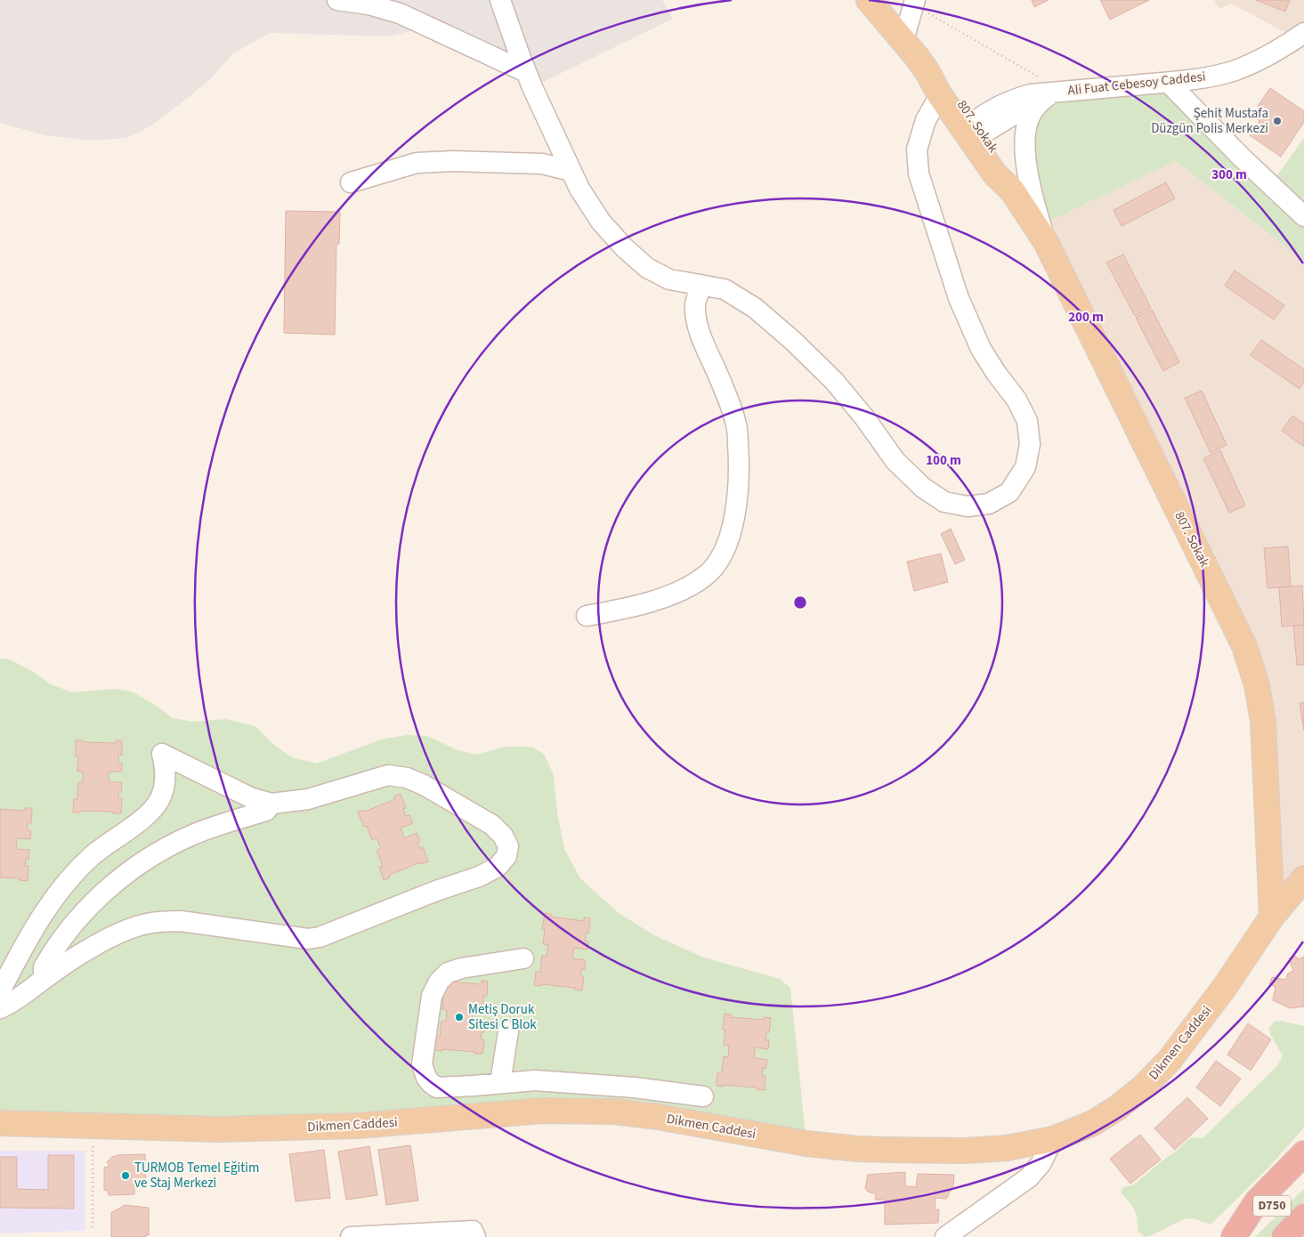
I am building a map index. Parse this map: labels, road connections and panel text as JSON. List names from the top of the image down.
{
  "streets": {
    "highway": ["D750"],
    "main road": ["807. Sokak", "Dikmen Caddesi"],
    "street": ["Ali Fuat Cebesoy Caddesi"]
  },
  "crossings": [
    ["Ali Fuat Cebesoy Caddesi", "807. Sokak"],
    ["807. Sokak", "Dikmen Caddesi"]
  ],
  "places": ["Şehit Mustafa Düzgün Polis Merkezi", "Metiş Doruk Sitesi C Blok", "TURMOB Temel Eğitim ve Staj Merkezi"],
  "rings": ["300 m", "200 m", "100 m"]
}
